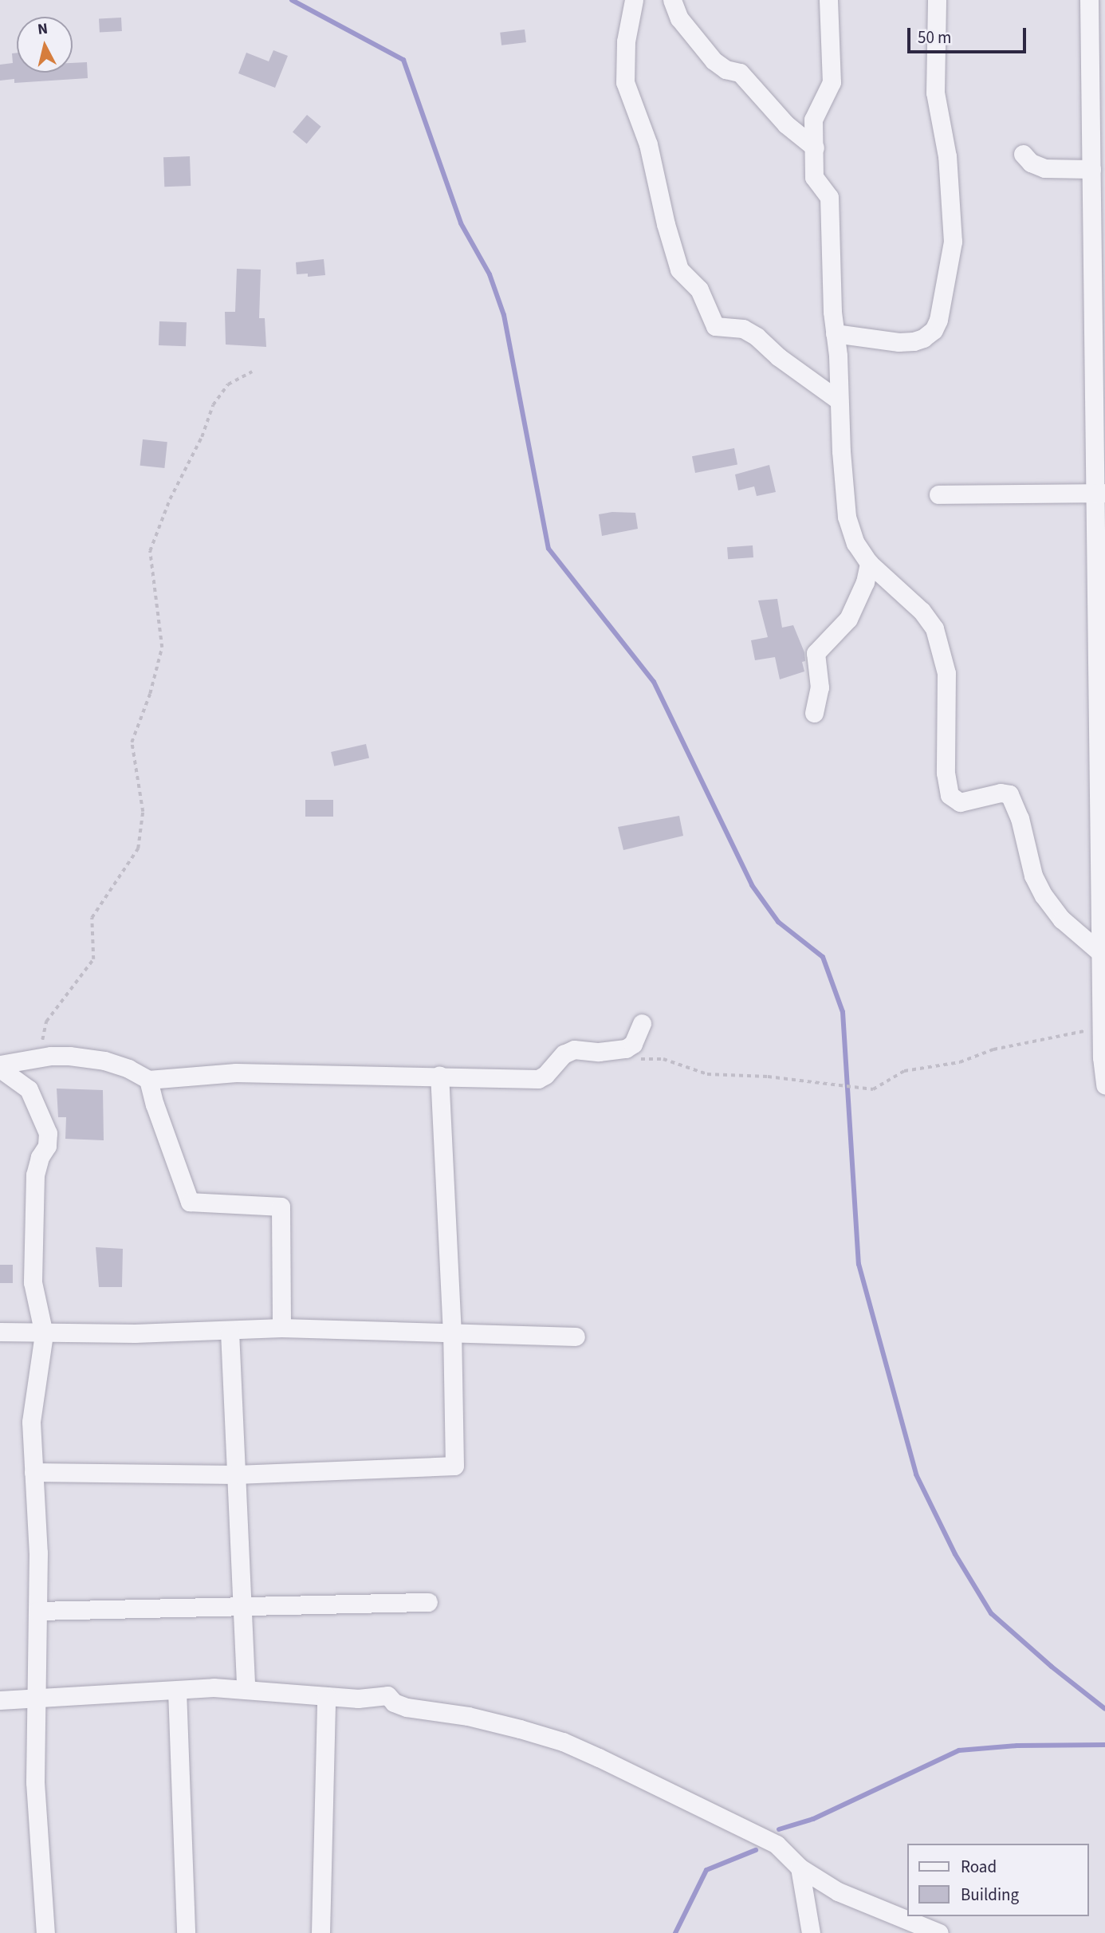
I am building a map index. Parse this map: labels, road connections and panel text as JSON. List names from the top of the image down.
{
  "legend": ["Road", "Building"],
  "scale_bar": "50 m",
  "north": "top"
}
